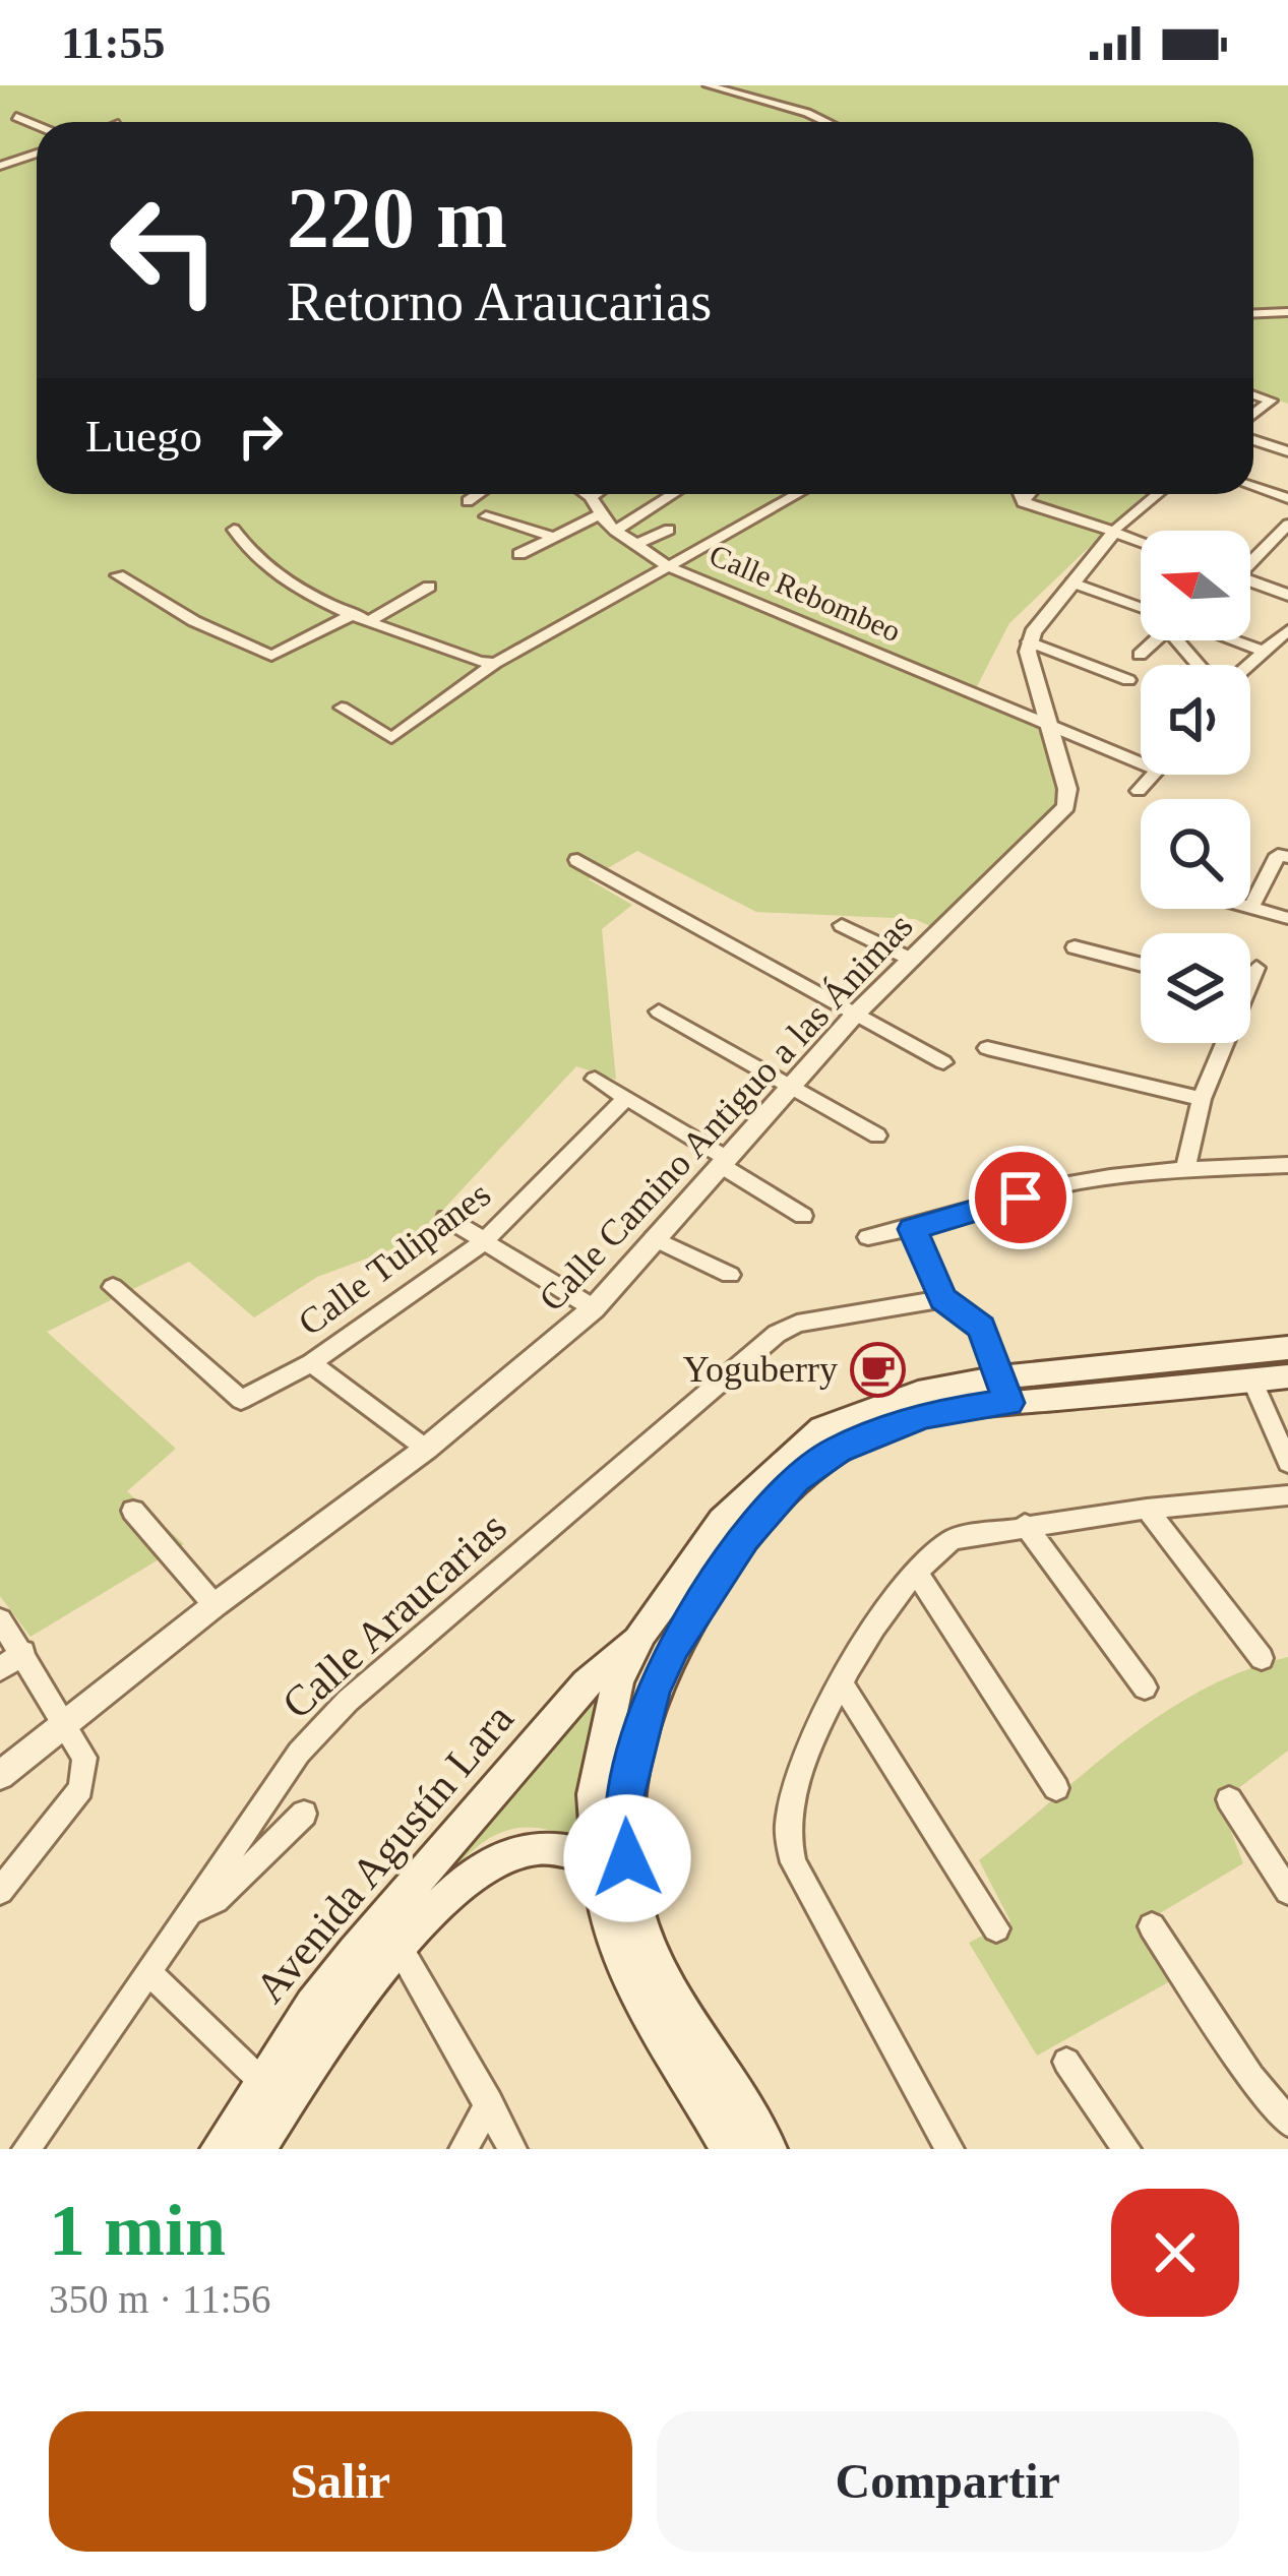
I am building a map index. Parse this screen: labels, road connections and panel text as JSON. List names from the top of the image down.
{
  "streets": {
    "main road": ["Avenida Agustín Lara"],
    "street": [
      "Calle Rebombeo",
      "Calle Camino Antiguo a las Ánimas",
      "Calle Tulipanes",
      "Calle Araucarias"
    ]
  },
  "crossings": [
    ["Calle Rebombeo", "Calle Camino Antiguo a las Ánimas"]
  ],
  "places": {
    "cafe": ["Yoguberry"]
  },
  "north": "left",
  "page": {
    "status": "11:55",
    "turn": ["220 m", "Retorno Araucarias"],
    "then": "Luego",
    "heading": ["1 min", "350 m · 11:56"],
    "buttons": ["Salir", "Compartir"]
  }
}
